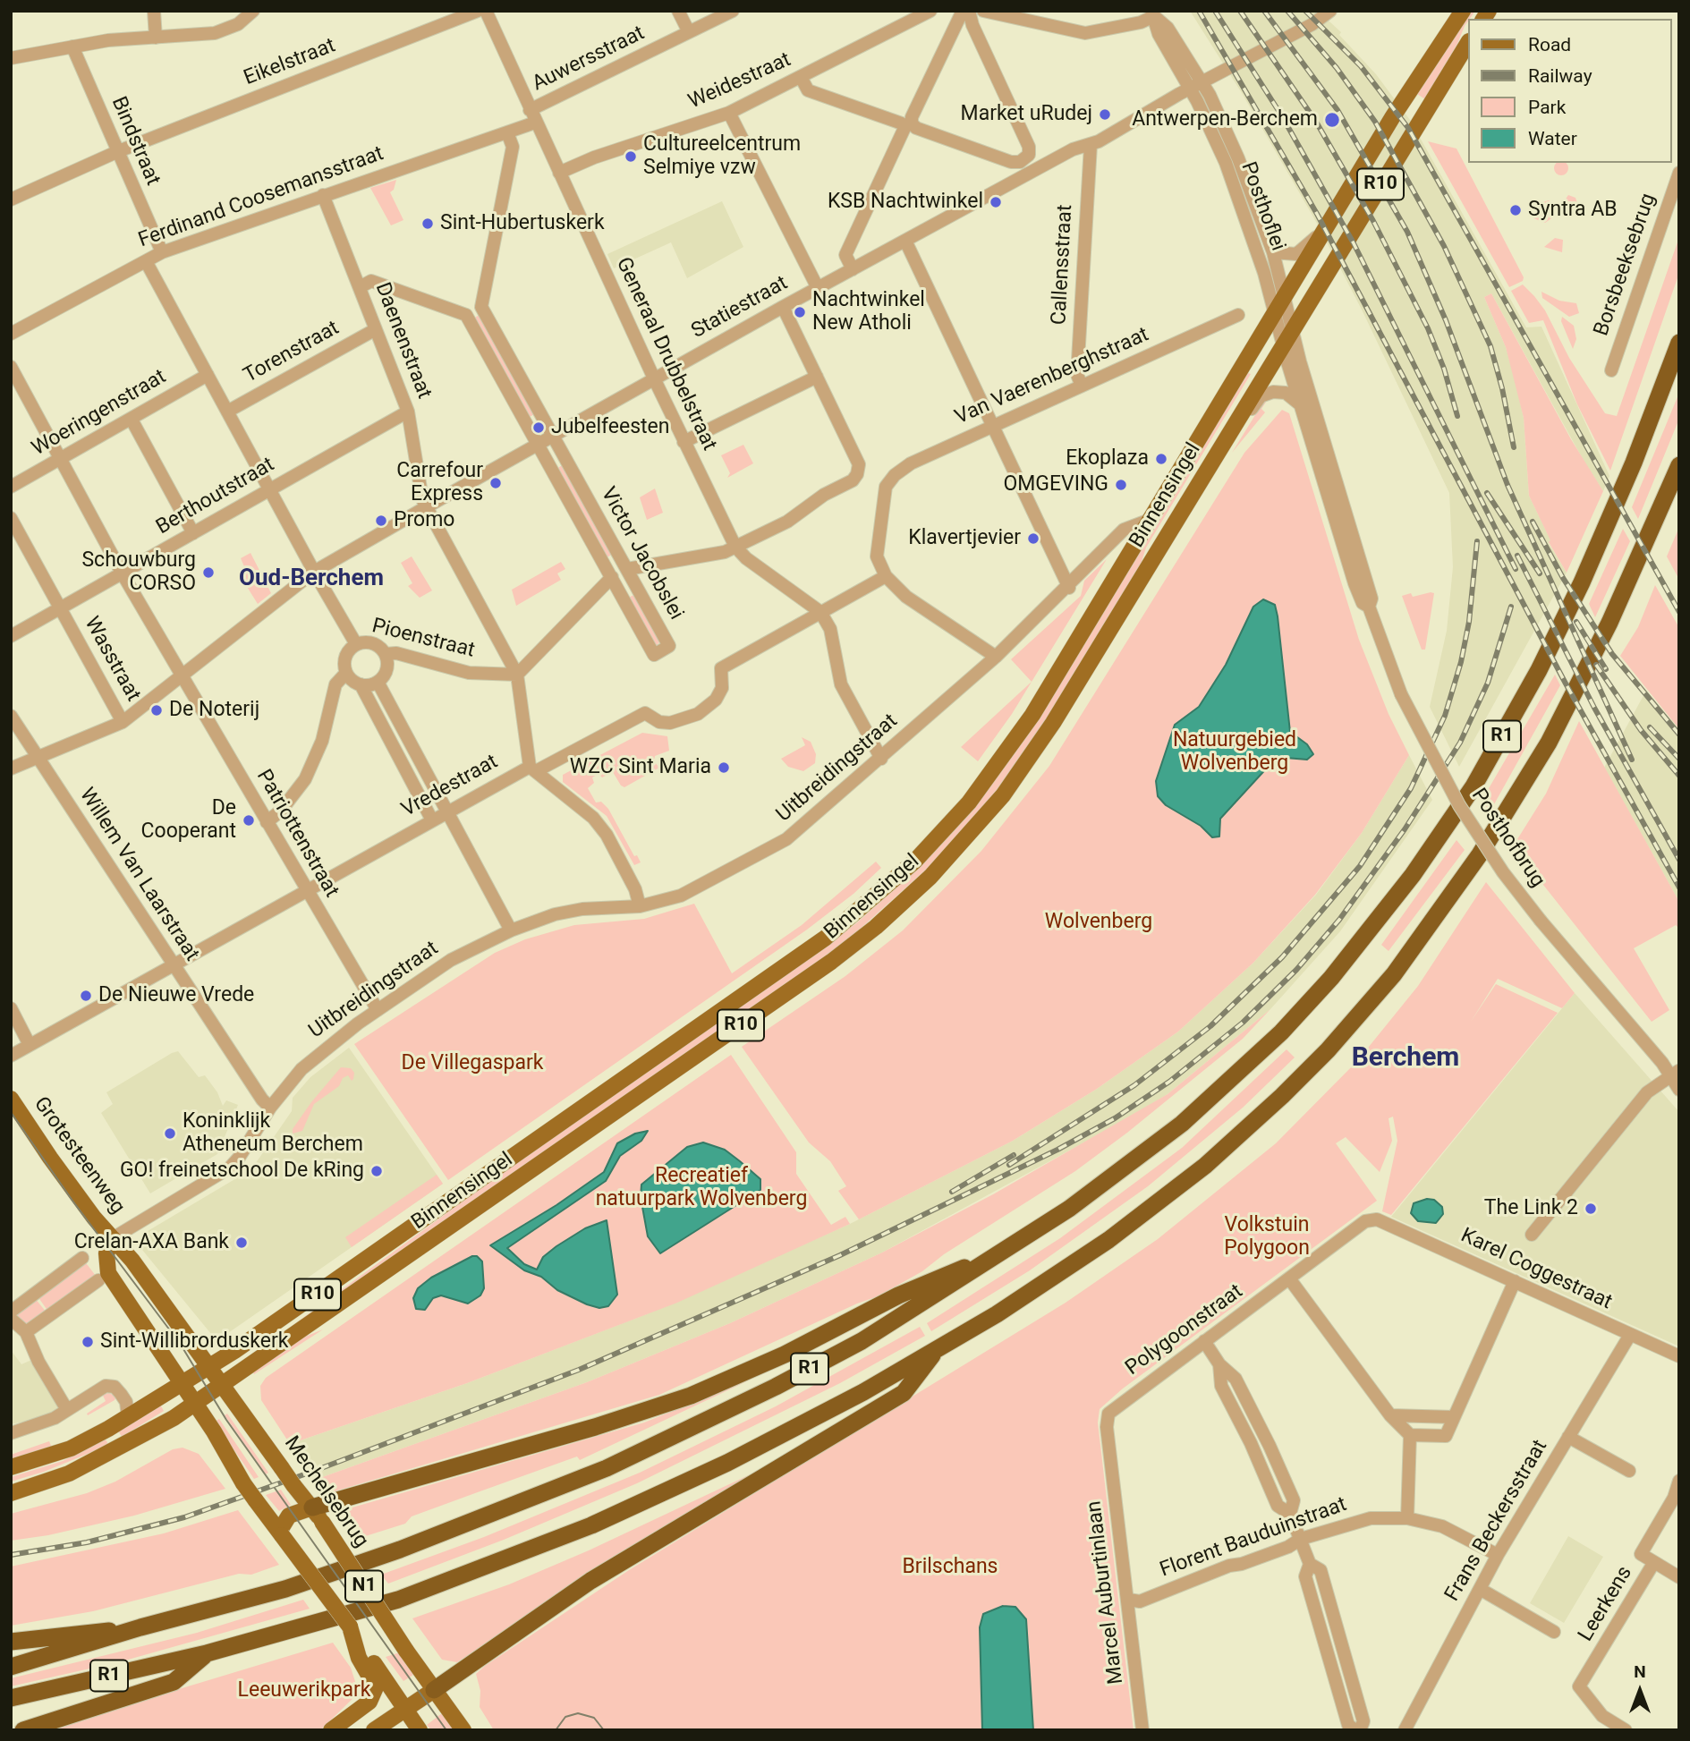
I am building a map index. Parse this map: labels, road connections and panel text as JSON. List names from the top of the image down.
{
  "streets": {
    "highway": ["R1"],
    "main road": [
      "R10",
      "Binnensingel",
      "Grotesteenweg",
      "Mechelsebrug",
      "N1"
    ],
    "street": [
      "Auwersstraat",
      "Eikelstraat",
      "Weidestraat",
      "Bindstraat",
      "Ferdinand Coosemansstraat",
      "Posthoflei",
      "Callensstraat",
      "Borsbeeksebrug",
      "Statiestraat",
      "Daenenstraat",
      "Torenstraat",
      "Generaal Drubbelstraat",
      "Van Vaerenberghstraat",
      "Woeringenstraat",
      "Berthoutstraat",
      "Victor Jacobslei",
      "Pioenstraat",
      "Wasstraat",
      "Uitbreidingstraat",
      "Vredestraat",
      "Patriottenstraat",
      "Posthofbrug",
      "Willem Van Laarstraat",
      "Karel Coggestraat",
      "Polygoonstraat",
      "Frans Beckersstraat",
      "Florent Bauduinstraat",
      "Marcel Auburtinlaan",
      "Leerkens"
    ]
  },
  "crossings": [
    ["Auwersstraat", "Generaal Drubbelstraat"],
    ["Eikelstraat", "Bindstraat"],
    ["Weidestraat", "Generaal Drubbelstraat"],
    ["Bindstraat", "Ferdinand Coosemansstraat"],
    ["Ferdinand Coosemansstraat", "Daenenstraat"],
    ["Ferdinand Coosemansstraat", "Generaal Drubbelstraat"],
    ["Posthoflei", "Statiestraat"],
    ["Posthoflei", "Binnensingel"],
    ["Posthoflei", "Posthofbrug"],
    ["Callensstraat", "Statiestraat"],
    ["Callensstraat", "Van Vaerenberghstraat"],
    ["Statiestraat", "Daenenstraat"],
    ["Statiestraat", "Generaal Drubbelstraat"],
    ["Statiestraat", "Victor Jacobslei"],
    ["Statiestraat", "Wasstraat"],
    ["Statiestraat", "Patriottenstraat"],
    ["Statiestraat", "Willem Van Laarstraat"],
    ["Daenenstraat", "Torenstraat"],
    ["Daenenstraat", "Berthoutstraat"],
    ["Daenenstraat", "Pioenstraat"],
    ["Generaal Drubbelstraat", "Vredestraat"],
    ["Van Vaerenberghstraat", "Vredestraat"],
    ["Woeringenstraat", "Patriottenstraat"],
    ["Binnensingel", "Uitbreidingstraat"],
    ["Binnensingel", "Posthofbrug"],
    ["Binnensingel", "Grotesteenweg"],
    ["Binnensingel", "Mechelsebrug"],
    ["Berthoutstraat", "Wasstraat"],
    ["Berthoutstraat", "Patriottenstraat"],
    ["Uitbreidingstraat", "Patriottenstraat"],
    ["Uitbreidingstraat", "Willem Van Laarstraat"],
    ["Uitbreidingstraat", "Grotesteenweg"],
    ["Vredestraat", "Patriottenstraat"],
    ["Vredestraat", "Willem Van Laarstraat"],
    ["Grotesteenweg", "Mechelsebrug"],
    ["Karel Coggestraat", "Polygoonstraat"],
    ["Karel Coggestraat", "Frans Beckersstraat"],
    ["Polygoonstraat", "Marcel Auburtinlaan"],
    ["Mechelsebrug", "N1"],
    ["Frans Beckersstraat", "Florent Bauduinstraat"],
    ["Florent Bauduinstraat", "Marcel Auburtinlaan"]
  ],
  "districts": ["Oud-Berchem", "Berchem"],
  "parks": [
    "Natuurgebied Wolvenberg",
    "Wolvenberg",
    "De Villegaspark",
    "Recreatief natuurpark Wolvenberg",
    "Volkstuin Polygoon",
    "Brilschans",
    "Leeuwerikpark"
  ],
  "places": [
    "Market uRudej",
    "Antwerpen-Berchem",
    "Cultureelcentrum Selmiye vzw",
    "KSB Nachtwinkel",
    "Syntra AB",
    "Sint-Hubertuskerk",
    "Nachtwinkel New Atholi",
    "Jubelfeesten",
    "Ekoplaza",
    "Carrefour Express",
    "OMGEVING",
    "Promo",
    "Klavertjevier",
    "Schouwburg CORSO",
    "De Noterij",
    "WZC Sint Maria",
    "De Cooperant",
    "De Nieuwe Vrede",
    "Koninklijk Atheneum Berchem",
    "GO! freinetschool De kRing",
    "The Link 2",
    "Crelan-AXA Bank",
    "Sint-Willibrorduskerk"
  ],
  "legend": [
    "Road",
    "Railway",
    "Park",
    "Water"
  ],
  "north": "top"
}
